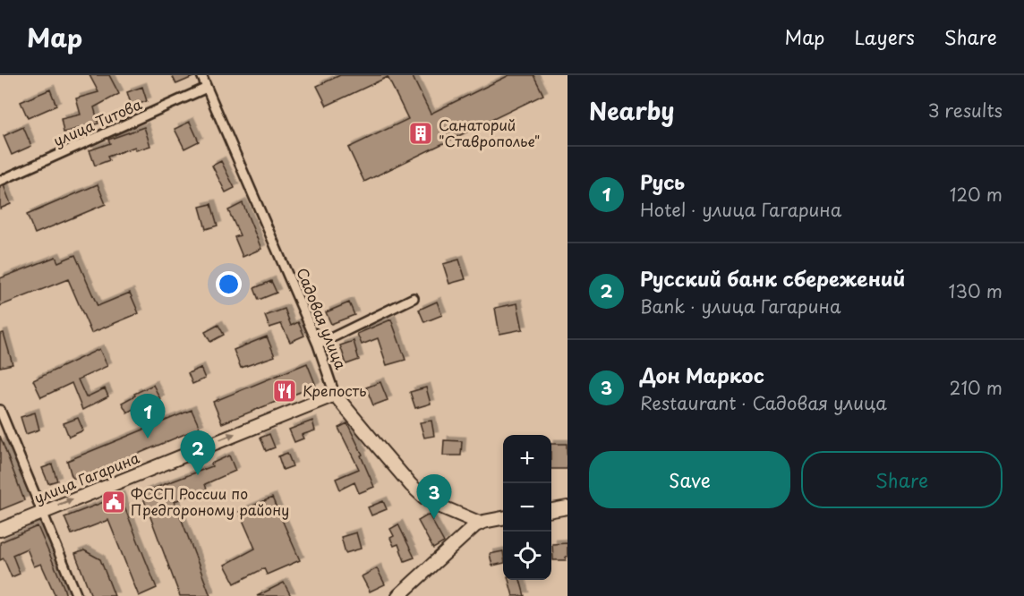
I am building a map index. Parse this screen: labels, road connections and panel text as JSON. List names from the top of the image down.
{
  "streets": {
    "street": ["улица Титова", "Садовая улица", "улица Гагарина"]
  },
  "crossings": [
    ["улица Титова", "Садовая улица"],
    ["Садовая улица", "улица Гагарина"]
  ],
  "one_way": ["улица Гагарина"],
  "places": {
    "building": ["Санаторий \"Ставрополье\""],
    "restaurant": ["Крепость"],
    "public building": ["ФССП России по Предгороному району"]
  },
  "page": {
    "header": "Map",
    "nav": ["Map", "Layers", "Share"],
    "heading": ["Nearby", "3 results"],
    "list": [
      {
        "mark": "1",
        "name": "Русь",
        "note": "Hotel · улица Гагарина",
        "value": "120 m"
      },
      {
        "mark": "2",
        "name": "Русский банк сбережений",
        "note": "Bank · улица Гагарина",
        "value": "130 m"
      },
      {
        "mark": "3",
        "name": "Дон Маркос",
        "note": "Restaurant · Садовая улица",
        "value": "210 m"
      }
    ],
    "pins": ["1", "2", "3"],
    "map_buttons": ["+", "−"],
    "buttons": ["Save", "Share"]
  }
}
